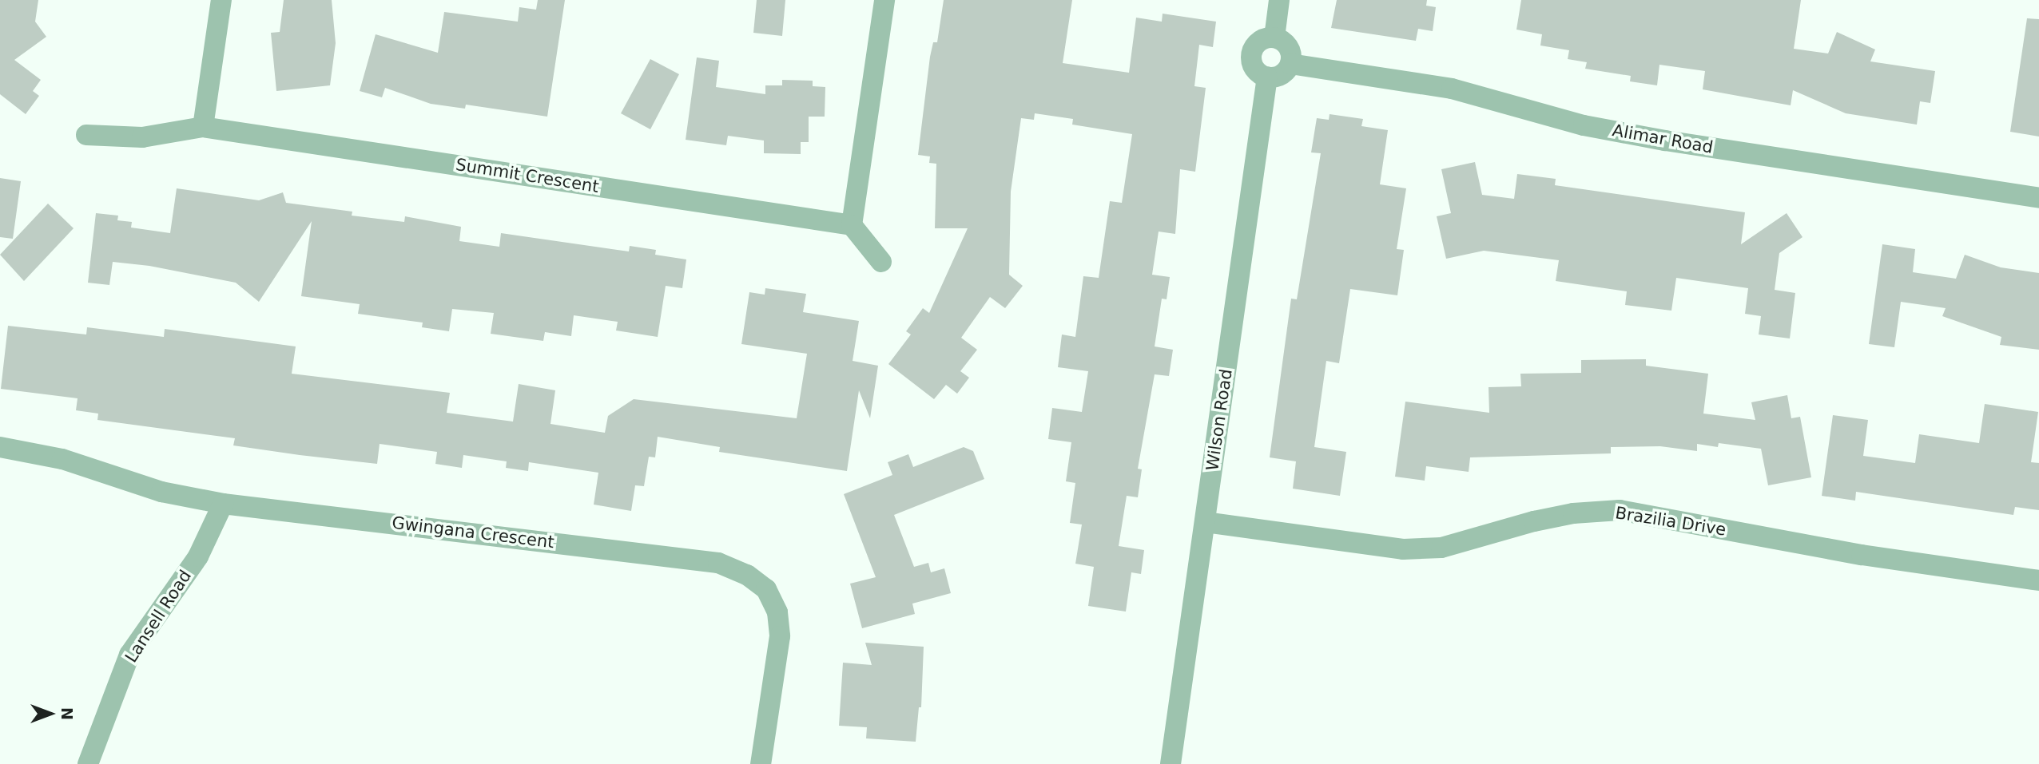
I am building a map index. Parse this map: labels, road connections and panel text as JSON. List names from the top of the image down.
{
  "streets": {
    "street": [
      "Alimar Road",
      "Summit Crescent",
      "Wilson Road",
      "Brazilia Drive",
      "Gwingana Crescent",
      "Lansell Road"
    ]
  },
  "crossings": [
    ["Alimar Road", "Wilson Road"],
    ["Wilson Road", "Brazilia Drive"],
    ["Gwingana Crescent", "Lansell Road"]
  ],
  "north": "right"
}
